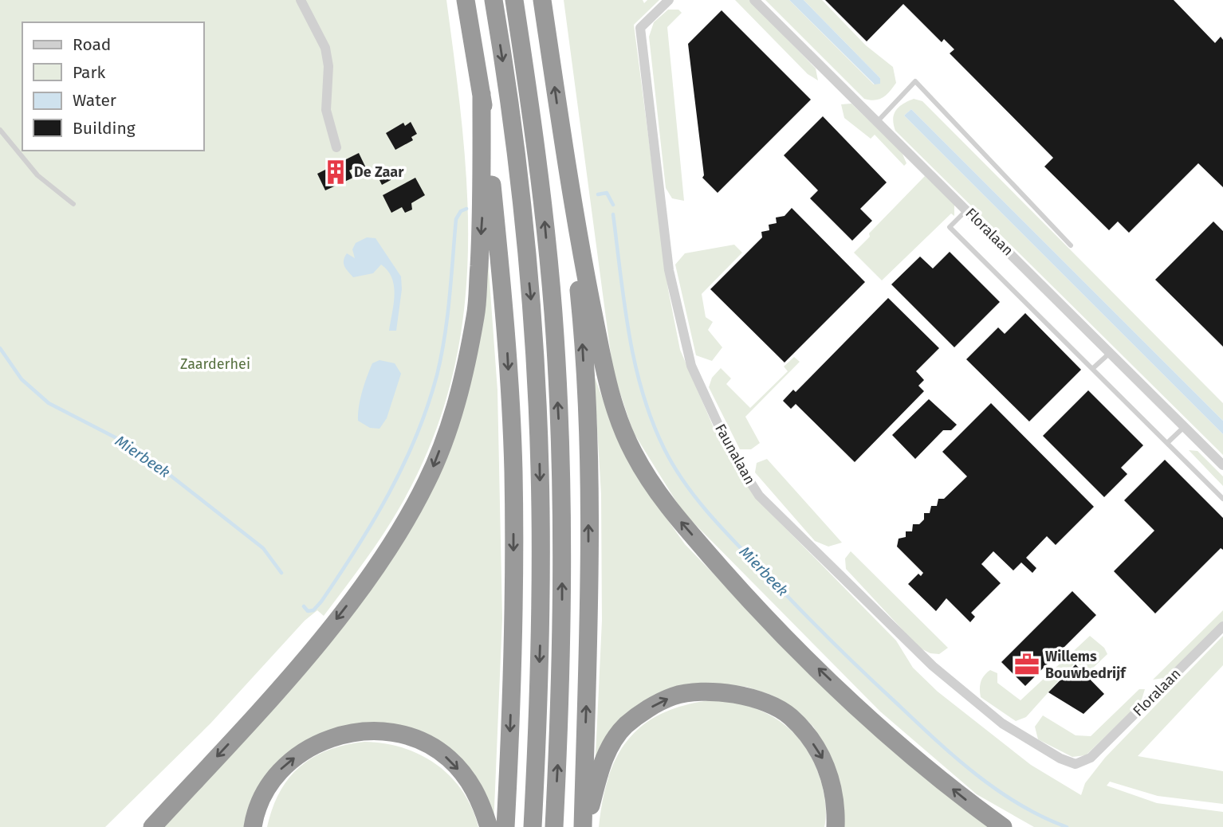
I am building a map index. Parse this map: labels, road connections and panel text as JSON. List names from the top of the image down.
{
  "streets": {
    "street": ["Floralaan", "Faunalaan"]
  },
  "crossings": [
    ["Floralaan", "Faunalaan"]
  ],
  "water": ["Mierbeek"],
  "parks": ["Zaarderhei"],
  "places": {
    "building": ["De Zaar"],
    "office": ["Willems Bouwbedrijf"]
  },
  "legend": [
    "Road",
    "Park",
    "Water",
    "Building"
  ]
}
